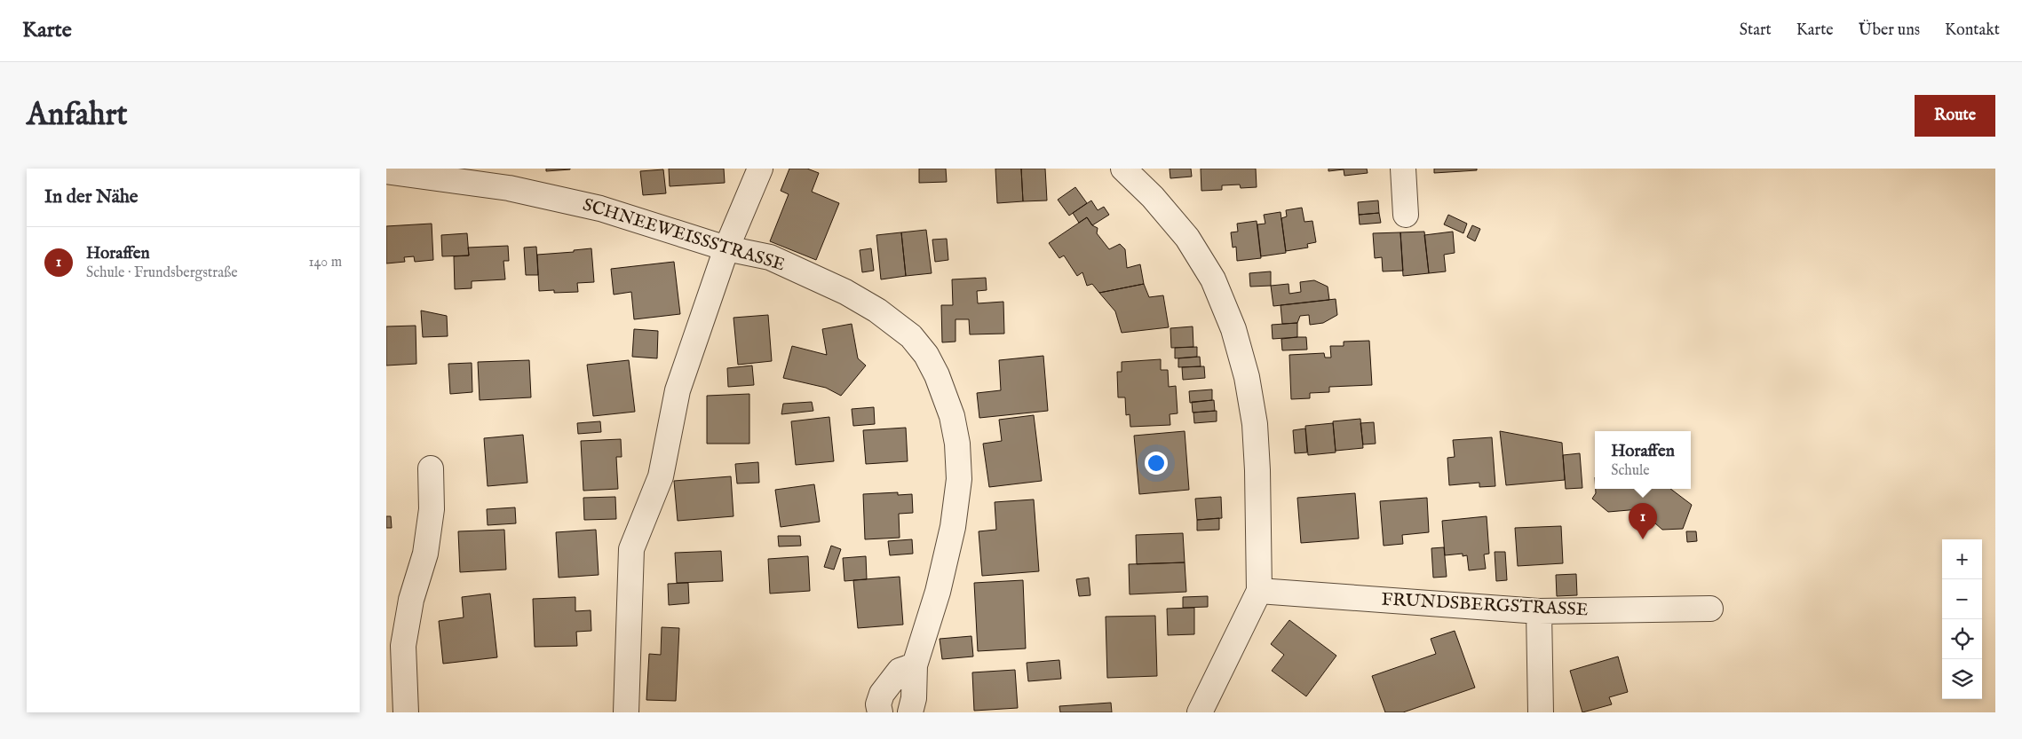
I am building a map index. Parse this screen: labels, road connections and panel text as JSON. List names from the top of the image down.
{
  "streets": {
    "street": ["SCHNEEWEISSSTRASSE", "FRUNDSBERGSTRASSE"]
  },
  "page": {
    "header": "Karte",
    "nav": [
      "Start",
      "Karte",
      "Über uns",
      "Kontakt"
    ],
    "buttons": "Route",
    "title": "Anfahrt",
    "heading": "In der Nähe",
    "list": [
      {
        "mark": "1",
        "name": "Horaffen",
        "note": "Schule · Frundsbergstraße",
        "value": "140 m"
      }
    ],
    "popup": ["Horaffen", "Schule"],
    "pins": "1",
    "map_buttons": ["+", "−"]
  }
}
